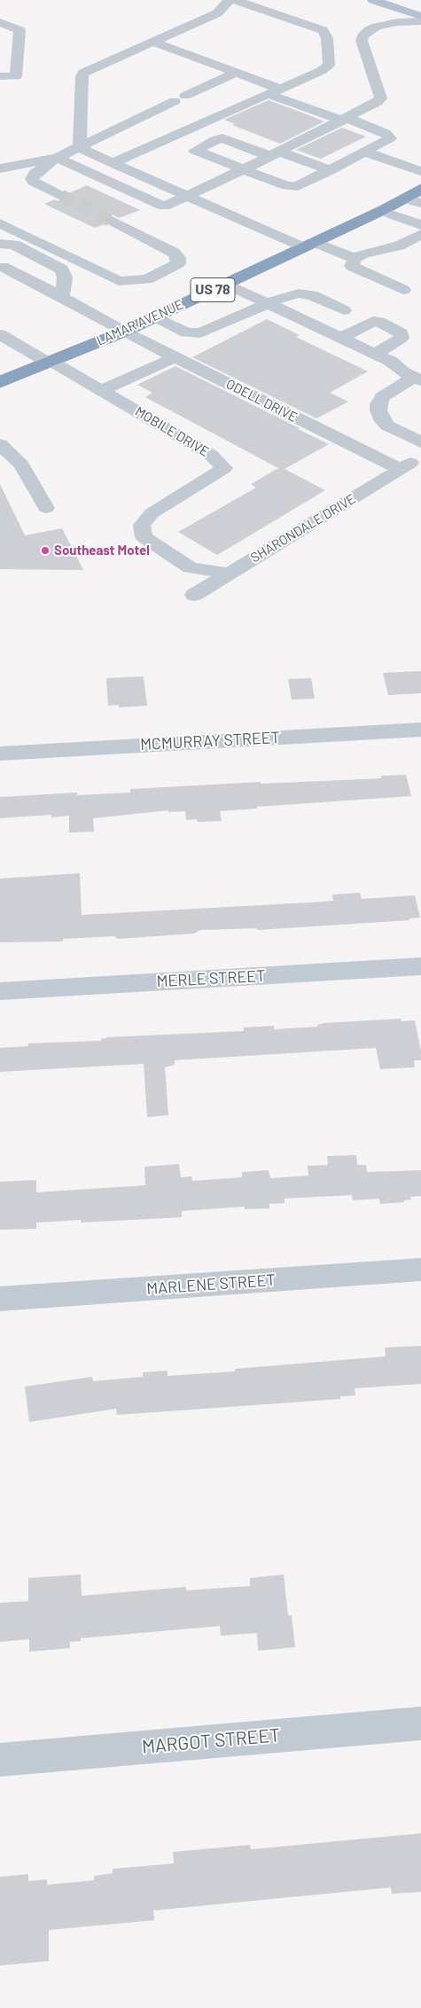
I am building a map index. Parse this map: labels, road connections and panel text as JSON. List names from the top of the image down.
{
  "streets": {
    "highway": ["US 78", "LAMAR AVENUE"],
    "street": [
      "ODELL DRIVE",
      "MOBILE DRIVE",
      "SHARONDALE DRIVE",
      "MCMURRAY STREET",
      "MERLE STREET",
      "MARLENE STREET",
      "MARGOT STREET"
    ]
  },
  "crossings": [
    ["LAMAR AVENUE", "ODELL DRIVE"],
    ["LAMAR AVENUE", "MOBILE DRIVE"],
    ["ODELL DRIVE", "SHARONDALE DRIVE"],
    ["MOBILE DRIVE", "SHARONDALE DRIVE"]
  ],
  "places": ["Southeast Motel"]
}
